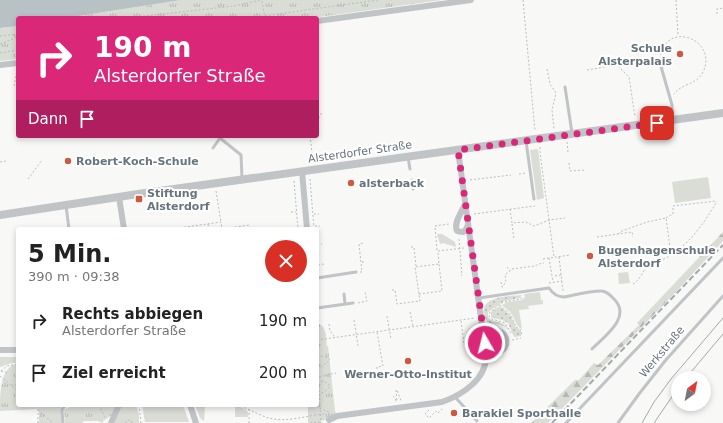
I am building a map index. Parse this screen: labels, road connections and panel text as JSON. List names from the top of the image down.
{
  "streets": {
    "street": ["Alsterdorfer Straße"],
    "lane": ["Werkstraße"]
  },
  "places": {
    "other": [
      "Schule Alsterpalais",
      "Robert-Koch-Schule",
      "alsterback",
      "Bugenhagenschule Alsterdorf",
      "Werner-Otto-Institut",
      "Barakiel Sporthalle"
    ],
    "transit": ["Stiftung Alsterdorf"]
  },
  "north": "top right",
  "page": {
    "turn": ["190 m", "Alsterdorfer Straße"],
    "then": "Dann",
    "heading": ["5 Min.", "390 m · 09:38"],
    "list": [
      {
        "name": "Rechts abbiegen",
        "note": "Alsterdorfer Straße",
        "value": "190 m"
      },
      {
        "name": "Ziel erreicht",
        "value": "200 m"
      }
    ]
  }
}
